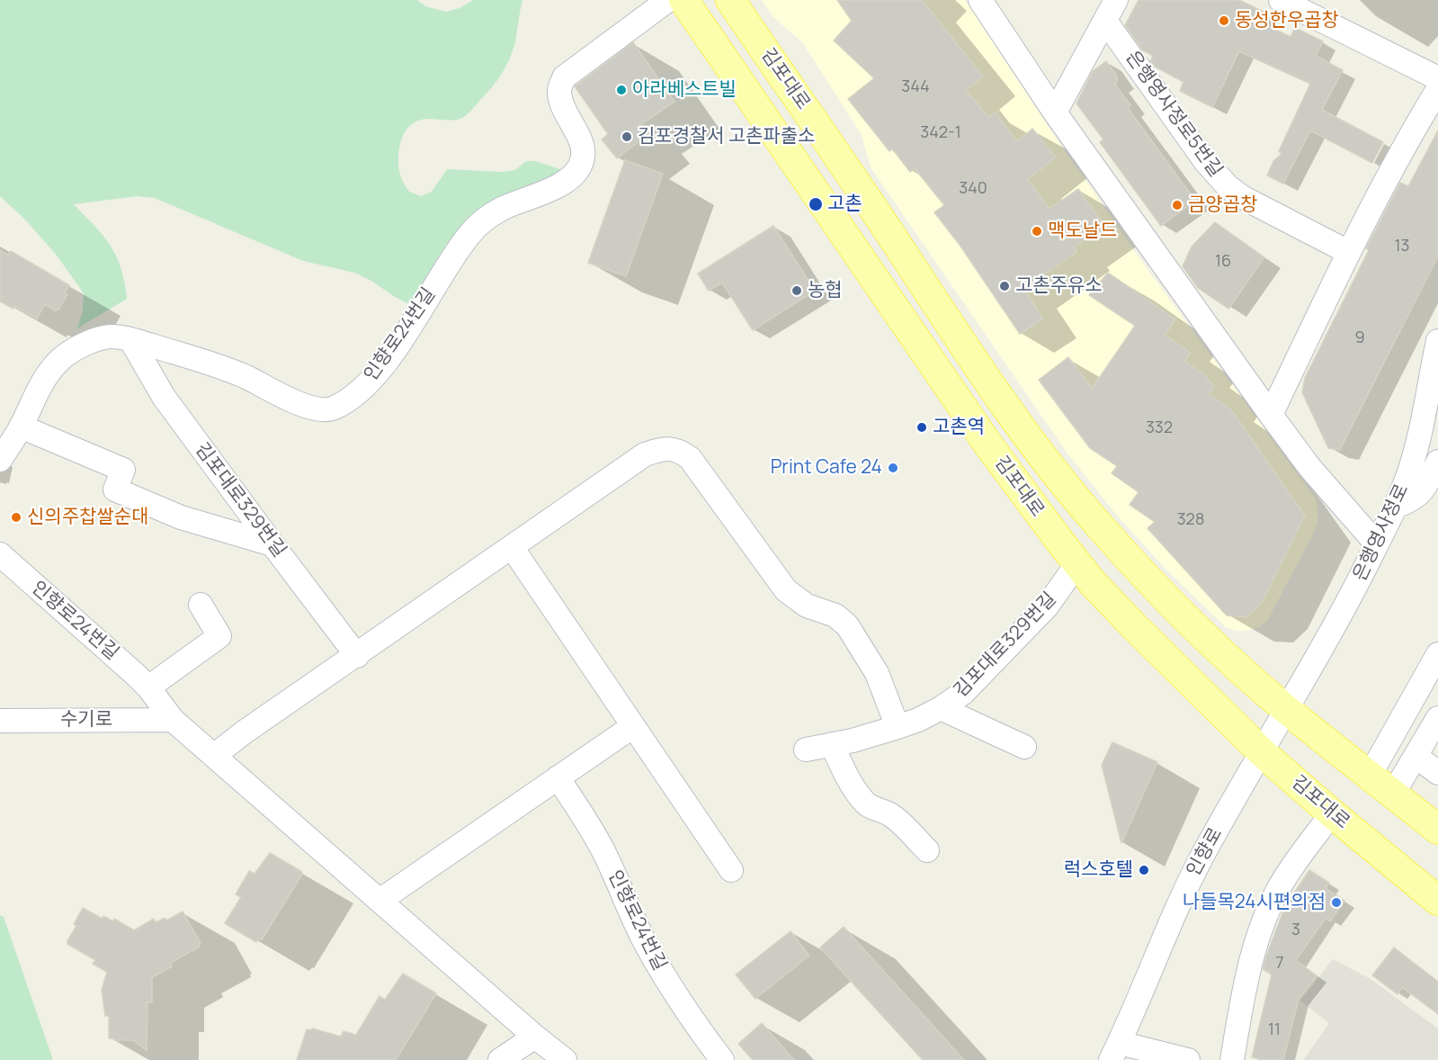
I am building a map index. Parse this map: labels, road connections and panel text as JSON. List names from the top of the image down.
{
  "streets": {
    "main road": ["김포대로"],
    "street": [
      "은행영사정로5번길",
      "인향로24번길",
      "김포대로329번길",
      "은행영사정로",
      "수기로",
      "인향로"
    ]
  },
  "crossings": [
    ["김포대로", "김포대로329번길"],
    ["김포대로", "은행영사정로"],
    ["김포대로", "인향로"],
    ["인향로24번길", "김포대로329번길"],
    ["인향로24번길", "수기로"],
    ["은행영사정로", "인향로"]
  ],
  "places": [
    "동성한우곱창",
    "아라베스트빌",
    "김포경찰서 고촌파출소",
    "고촌",
    "금양곱창",
    "맥도날드",
    "고촌주유소",
    "농협",
    "고촌역",
    "Print Cafe 24",
    "신의주찹쌀순대",
    "럭스호텔",
    "나들목24시편의점"
  ],
  "house_numbers": [
    "344",
    "342-1",
    "340",
    "13",
    "16",
    "9",
    "332",
    "328",
    "3",
    "7",
    "11"
  ]
}
